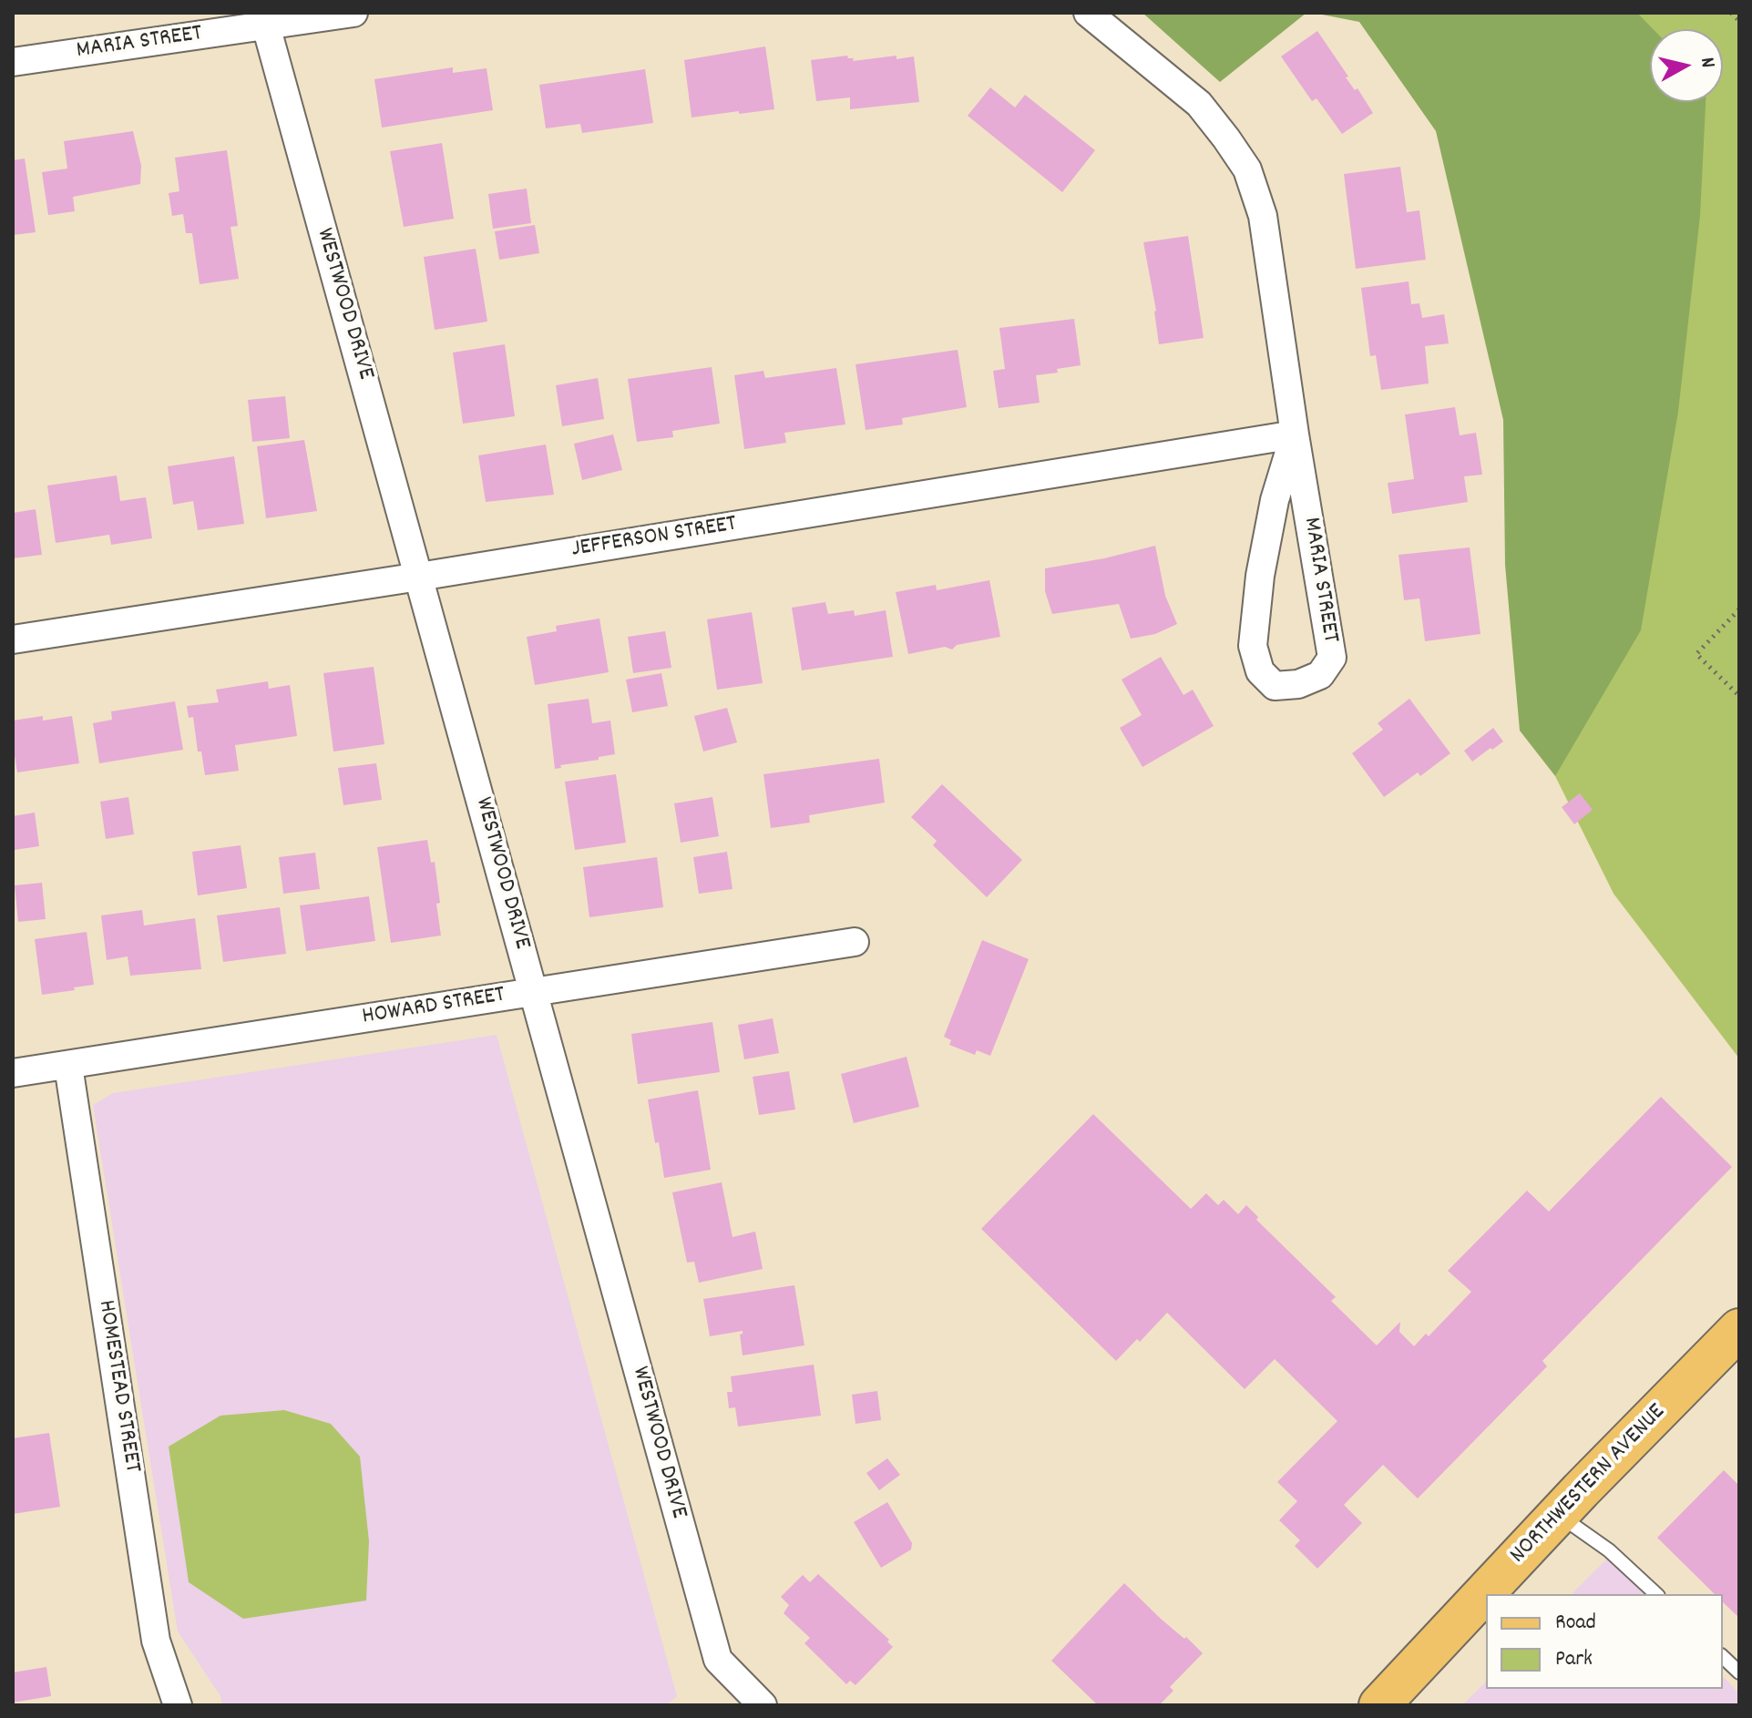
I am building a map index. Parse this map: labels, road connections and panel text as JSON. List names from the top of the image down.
{
  "streets": {
    "main road": ["NORTHWESTERN AVENUE"],
    "street": [
      "MARIA STREET",
      "WESTWOOD DRIVE",
      "JEFFERSON STREET",
      "HOWARD STREET",
      "HOMESTEAD STREET"
    ]
  },
  "crossings": [
    ["MARIA STREET", "WESTWOOD DRIVE"],
    ["MARIA STREET", "JEFFERSON STREET"],
    ["WESTWOOD DRIVE", "JEFFERSON STREET"],
    ["WESTWOOD DRIVE", "HOWARD STREET"],
    ["HOWARD STREET", "HOMESTEAD STREET"]
  ],
  "legend": ["Road", "Park"],
  "north": "right"
}
